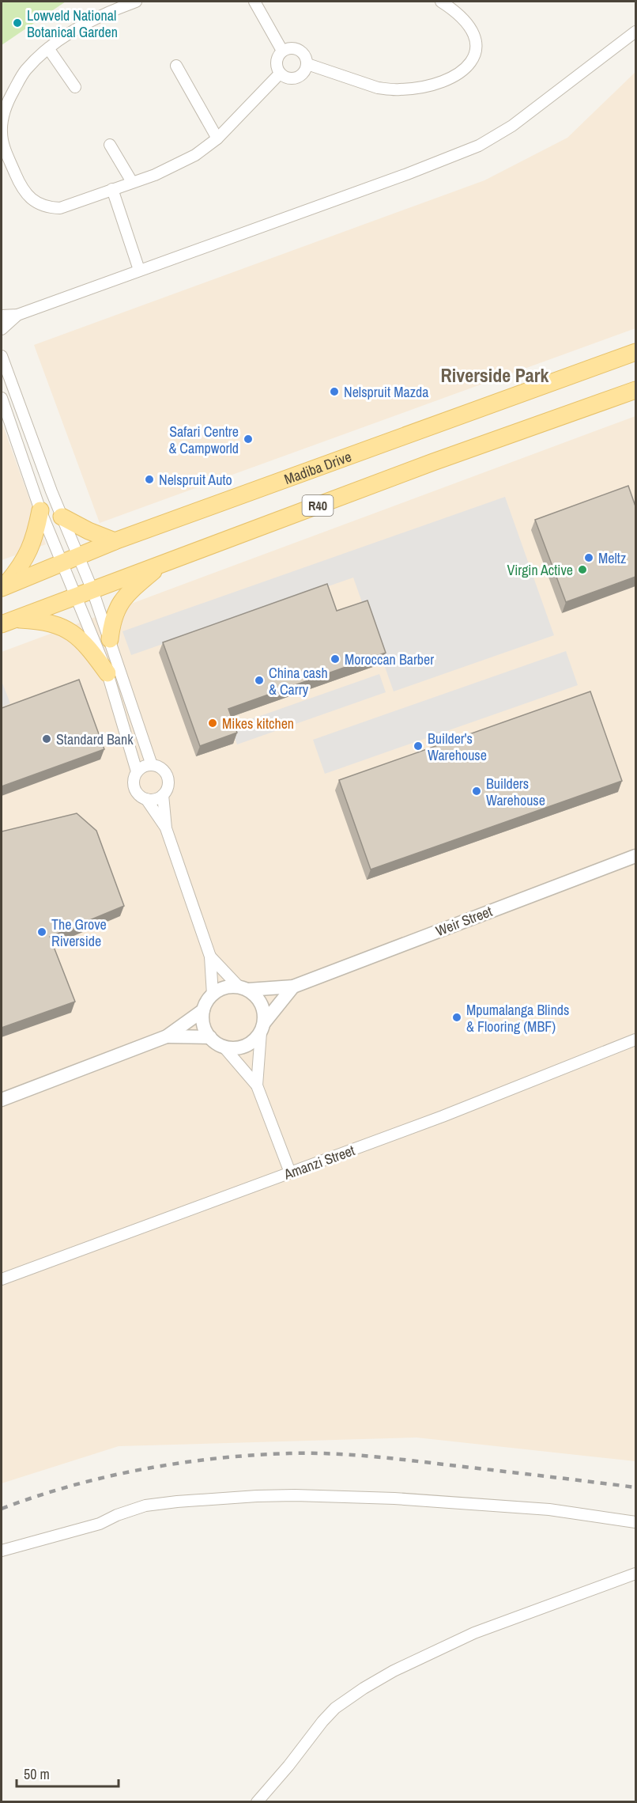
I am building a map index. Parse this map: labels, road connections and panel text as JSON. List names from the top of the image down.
{
  "streets": {
    "main road": ["Madiba Drive", "R40"],
    "street": ["Weir Street", "Amanzi Street"]
  },
  "districts": ["Riverside Park"],
  "places": [
    "Lowveld National Botanical Garden",
    "Nelspruit Mazda",
    "Safari Centre & Campworld",
    "Nelspruit Auto",
    "Meltz",
    "Virgin Active",
    "Moroccan Barber",
    "China cash & Carry",
    "Mikes kitchen",
    "Standard Bank",
    "Builder's Warehouse",
    "Builders Warehouse",
    "The Grove Riverside",
    "Mpumalanga Blinds & Flooring (MBF)"
  ],
  "scale_bar": "50 m"
}
